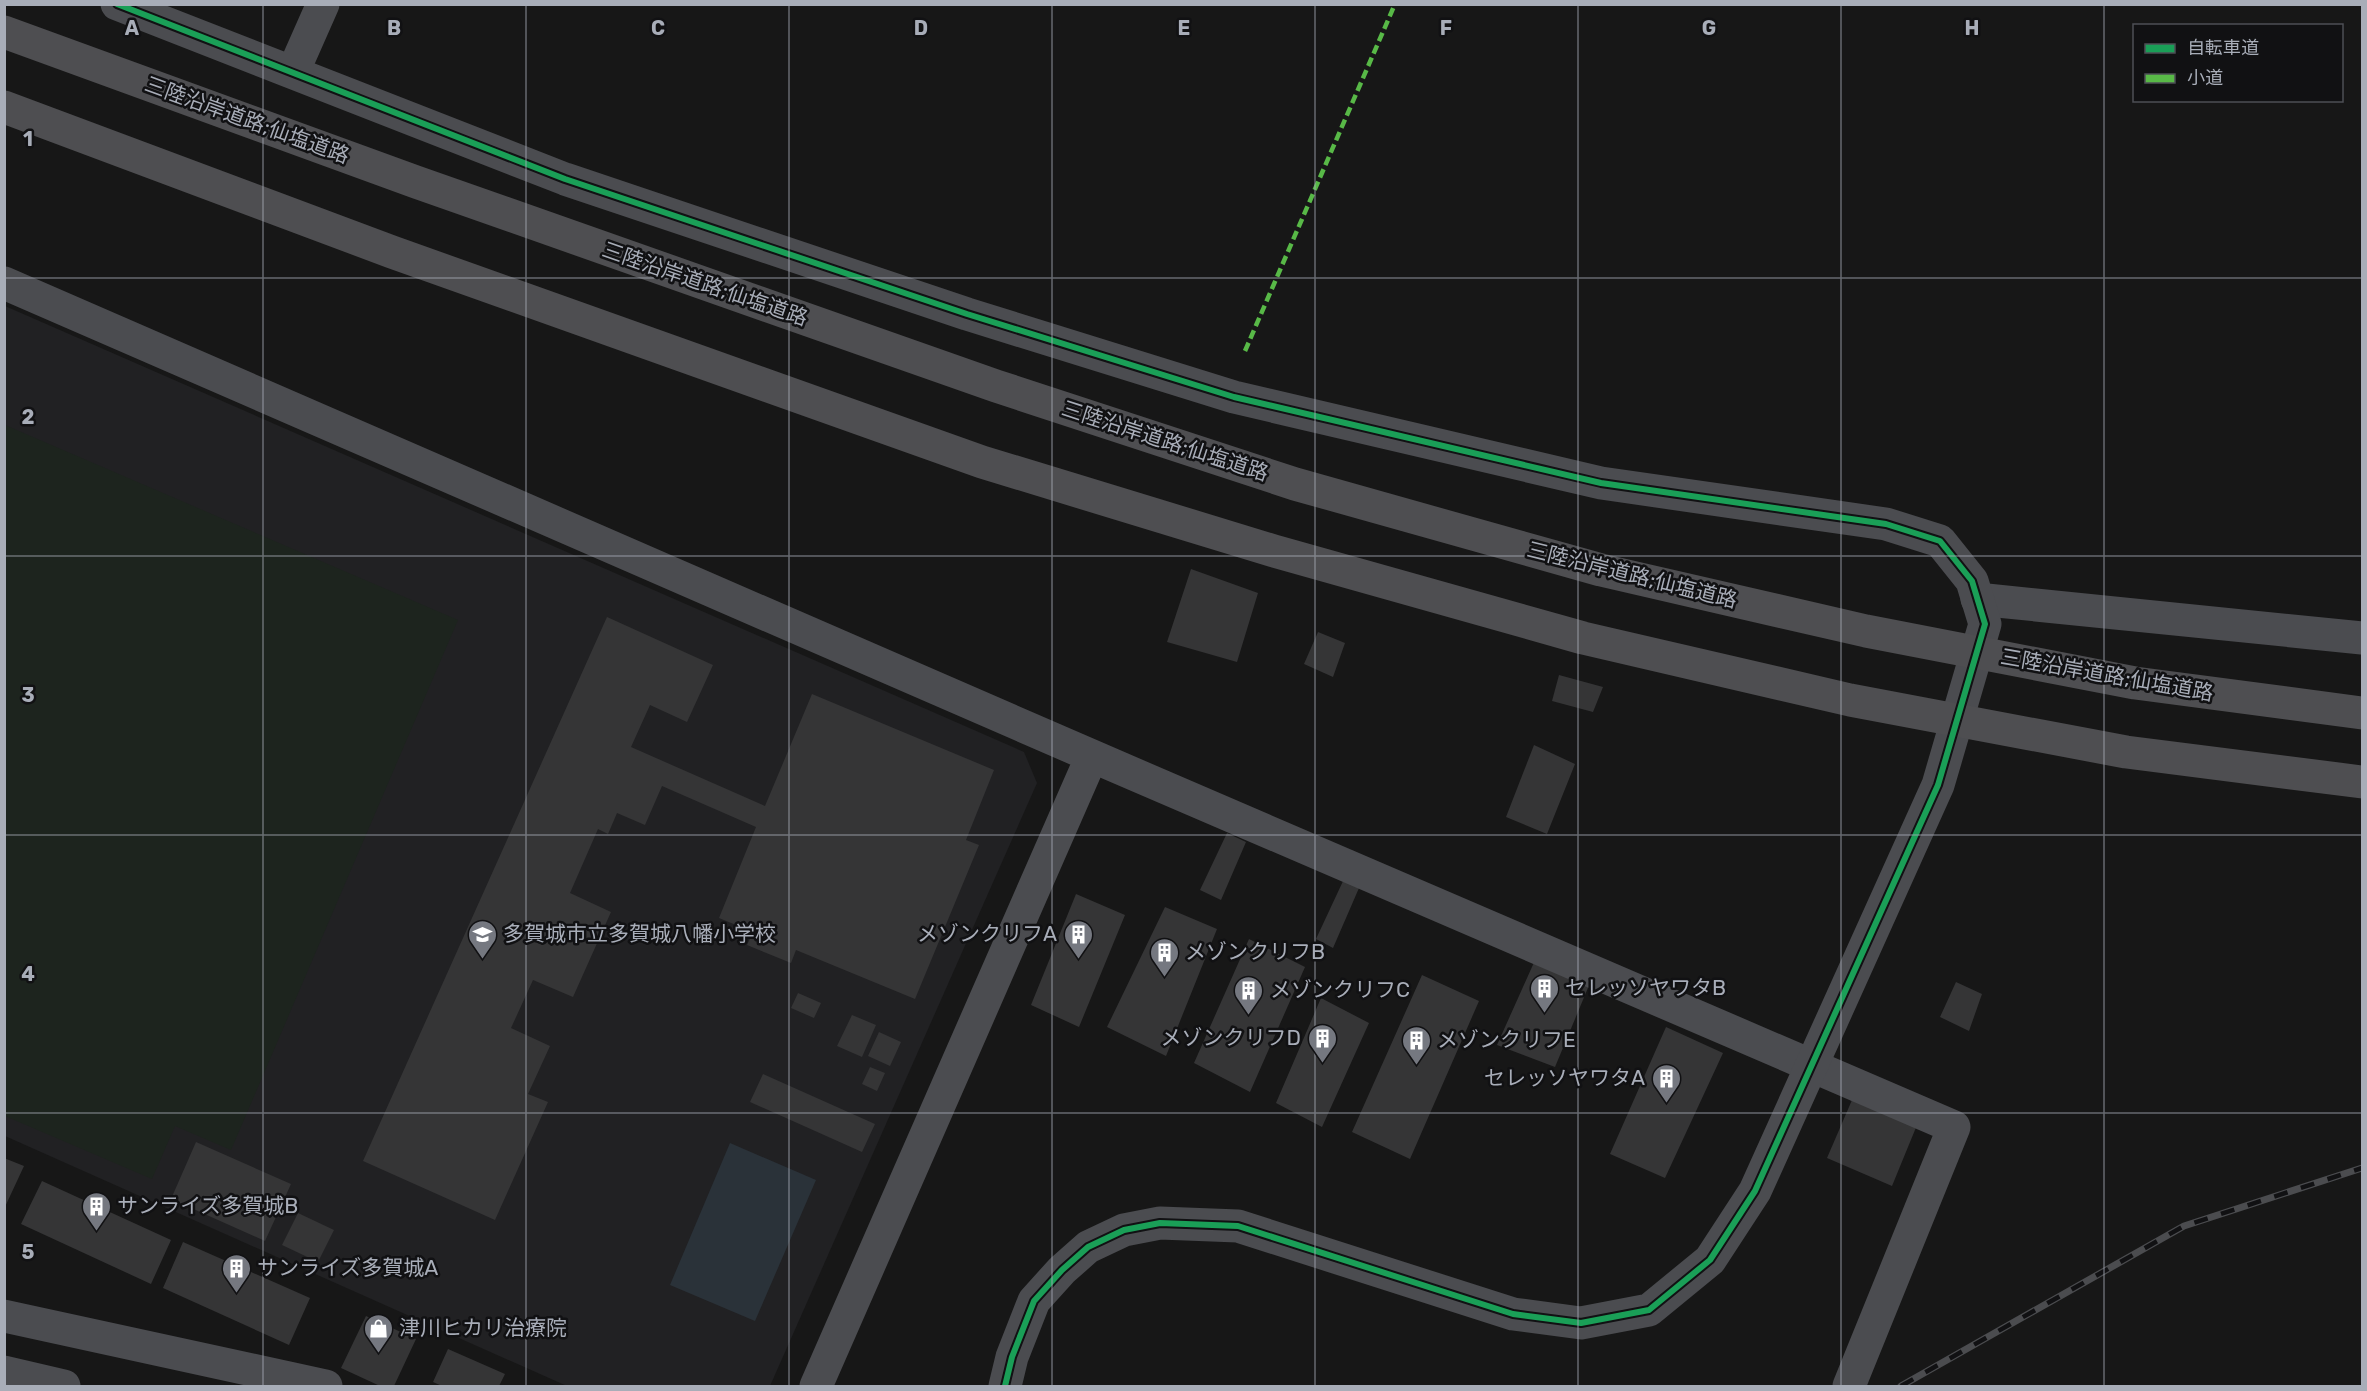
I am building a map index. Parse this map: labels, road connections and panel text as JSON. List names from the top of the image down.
{
  "streets": {
    "highway": ["三陸沿岸道路;仙塩道路"]
  },
  "places": {
    "school or university": ["多賀城市立多賀城八幡小学校"],
    "building": [
      "メゾンクリフA",
      "メゾンクリフB",
      "セレッソヤワタB",
      "メゾンクリフC",
      "メゾンクリフD",
      "メゾンクリフE",
      "セレッソヤワタA",
      "サンライズ多賀城B",
      "サンライズ多賀城A"
    ],
    "shop": ["津川ヒカリ治療院"]
  },
  "legend": ["自転車道", "小道"],
  "grid": {
    "columns": [
      "A",
      "B",
      "C",
      "D",
      "E",
      "F",
      "G",
      "H"
    ],
    "rows": [
      "1",
      "2",
      "3",
      "4",
      "5"
    ]
  }
}
